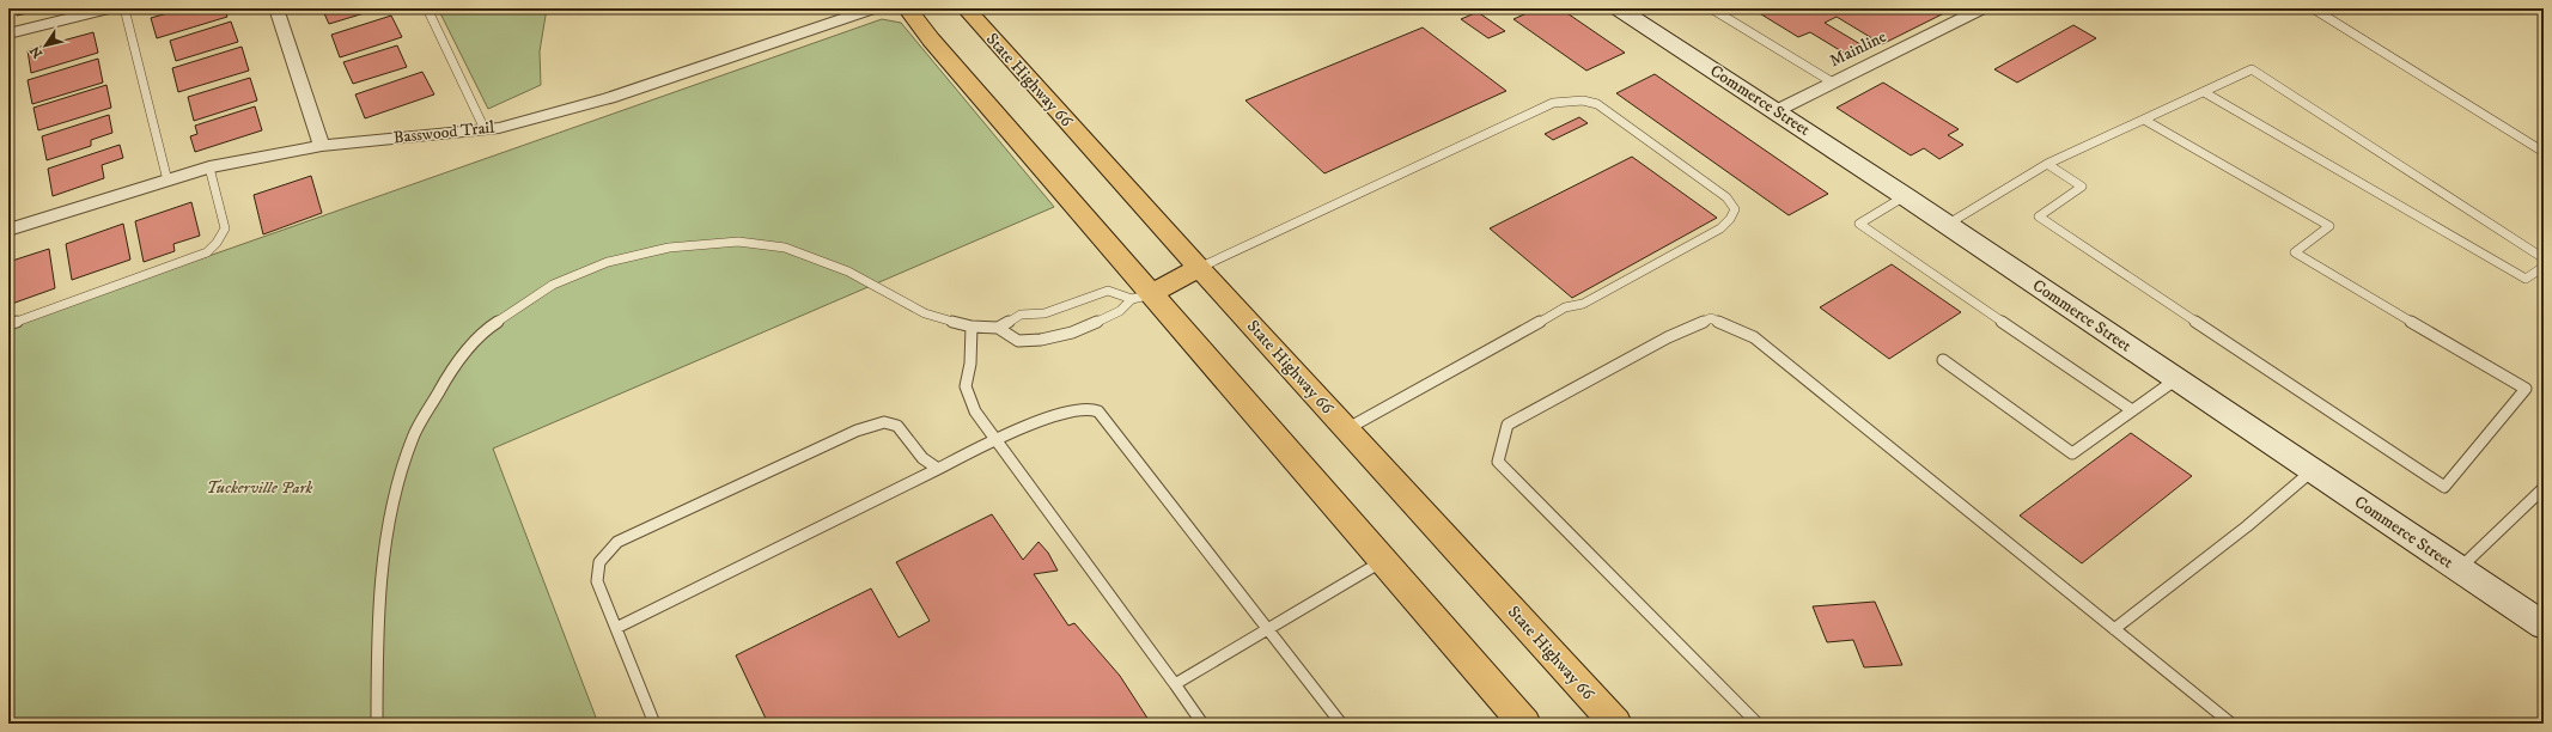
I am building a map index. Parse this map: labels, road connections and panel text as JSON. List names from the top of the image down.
{
  "streets": {
    "main road": ["State Highway 66"],
    "street": ["Mainline", "Commerce Street", "Basswood Trail"]
  },
  "crossings": [
    ["Mainline", "Commerce Street"]
  ],
  "parks": ["Tuckerville Park"],
  "north": "bottom left"
}
